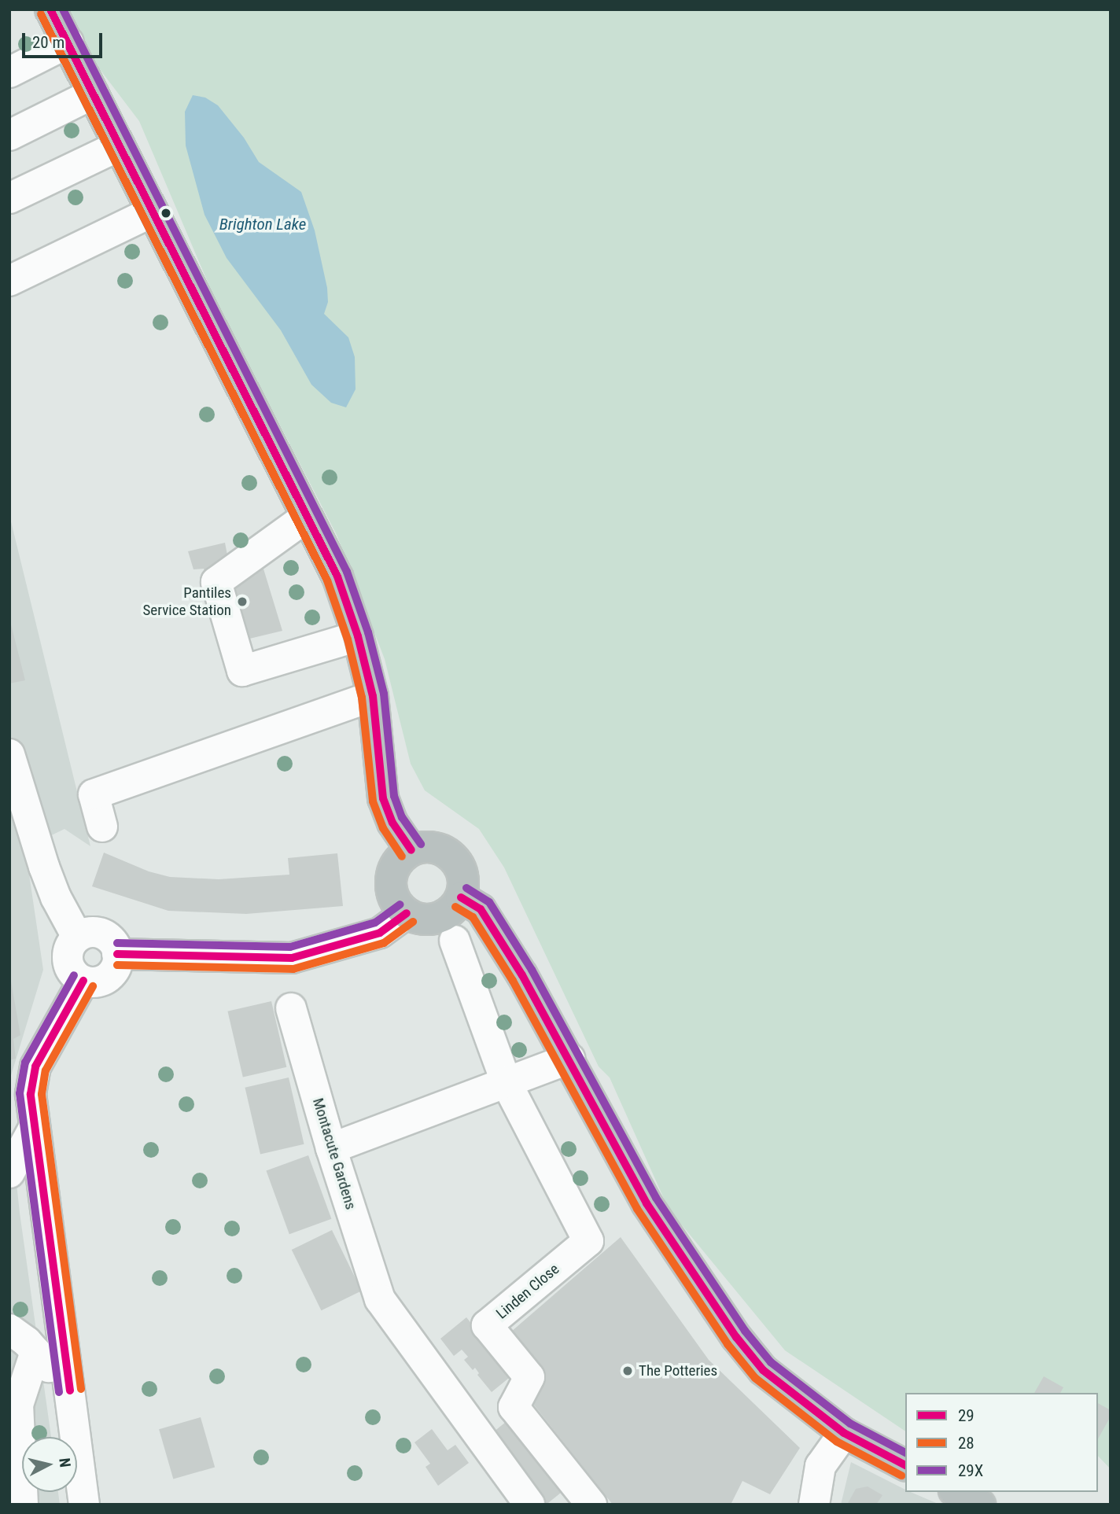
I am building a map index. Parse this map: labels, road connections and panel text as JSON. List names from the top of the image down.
{
  "streets": {
    "street": ["Montacute Gardens", "Linden Close"]
  },
  "water": ["Brighton Lake"],
  "places": ["Pantiles Service Station", "The Potteries"],
  "lines": ["transit line 29", "transit line 29X", "transit line 28"],
  "legend": ["29", "28", "29X"],
  "scale_bar": "20 m",
  "north": "right"
}
